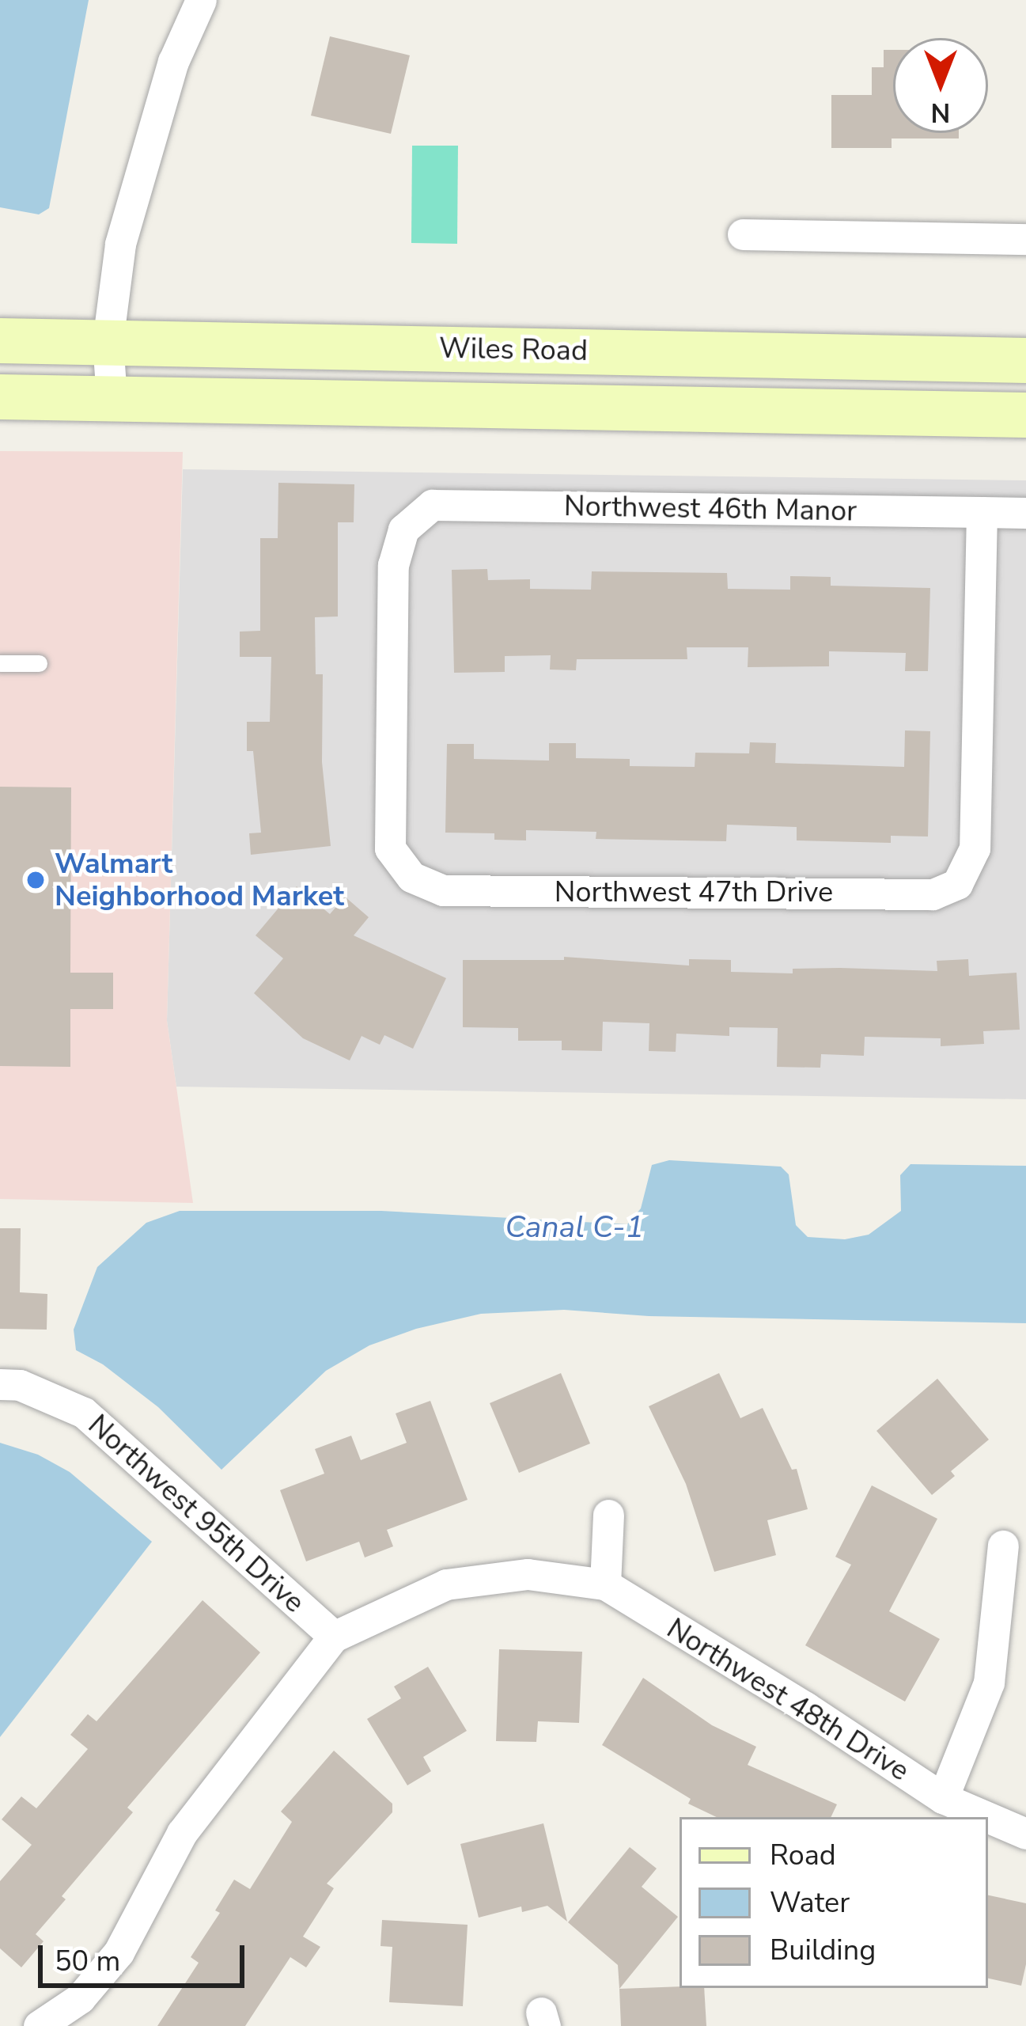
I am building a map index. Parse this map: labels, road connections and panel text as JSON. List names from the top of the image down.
{
  "streets": {
    "main road": ["Wiles Road"],
    "street": [
      "Northwest 46th Manor",
      "Northwest 47th Drive",
      "Northwest 95th Drive",
      "Northwest 48th Drive"
    ]
  },
  "crossings": [
    ["Northwest 46th Manor", "Northwest 47th Drive"],
    ["Northwest 95th Drive", "Northwest 48th Drive"]
  ],
  "water": ["Canal C-1"],
  "places": ["Walmart Neighborhood Market"],
  "legend": ["Road", "Water", "Building"],
  "scale_bar": "50 m",
  "north": "bottom"
}
